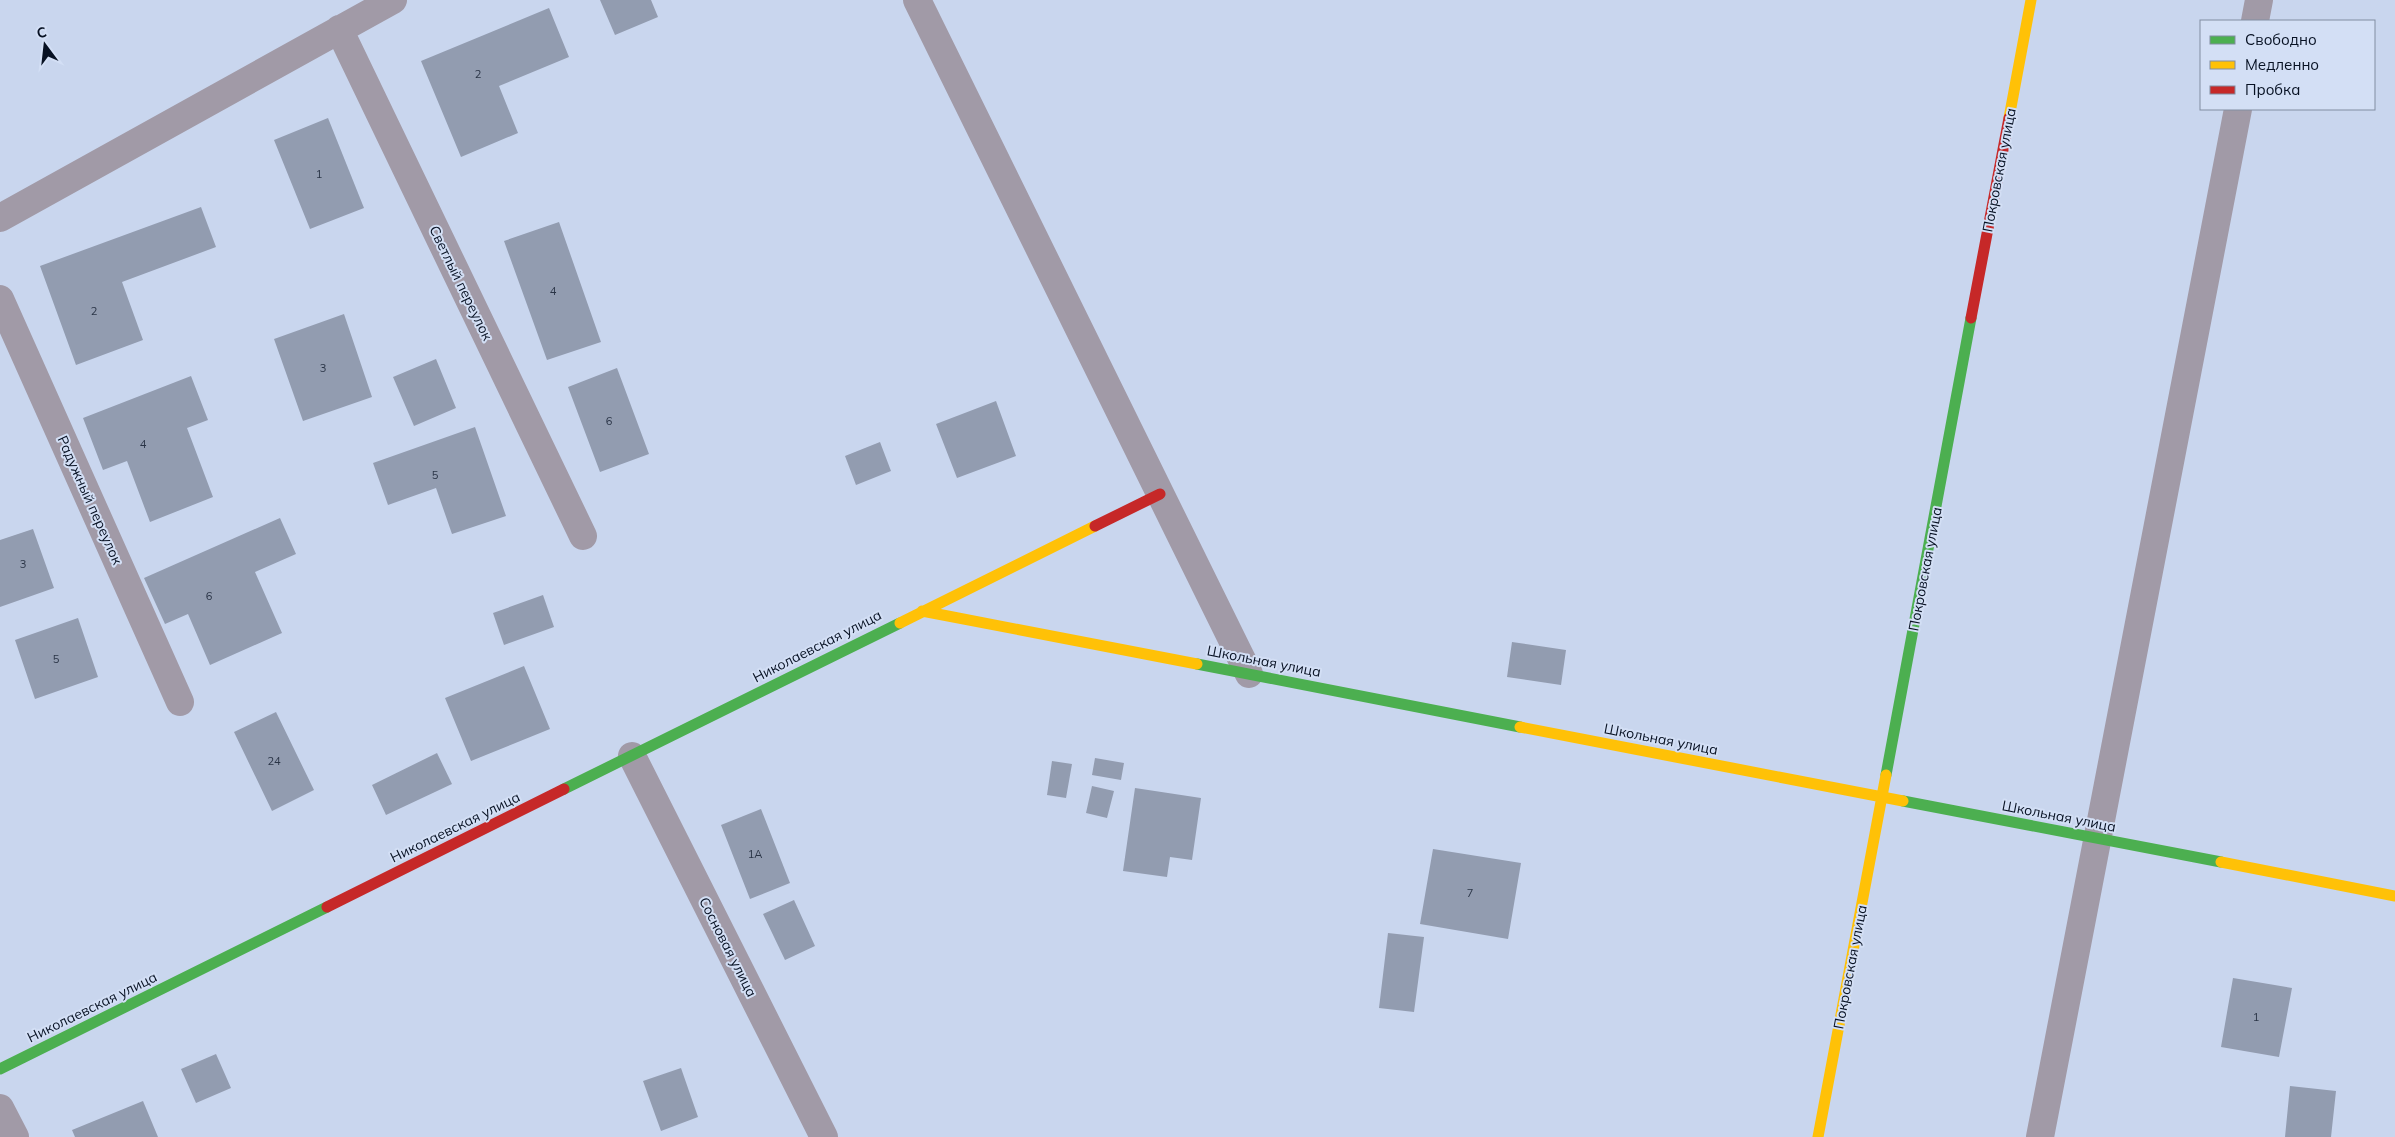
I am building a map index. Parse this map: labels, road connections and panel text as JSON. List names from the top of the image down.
{
  "streets": {
    "street": [
      "Покровская улица",
      "Светлый переулок",
      "Радужный переулок",
      "Николаевская улица",
      "Школьная улица",
      "Сосновая улица"
    ]
  },
  "crossings": [
    ["Покровская улица", "Школьная улица"],
    ["Николаевская улица", "Школьная улица"],
    ["Николаевская улица", "Сосновая улица"]
  ],
  "house_numbers": [
    "2",
    "1",
    "4",
    "2",
    "3",
    "6",
    "4",
    "5",
    "3",
    "6",
    "5",
    "24",
    "1А",
    "7",
    "1"
  ],
  "legend": ["Свободно", "Медленно", "Пробка"],
  "north": "top"
}
